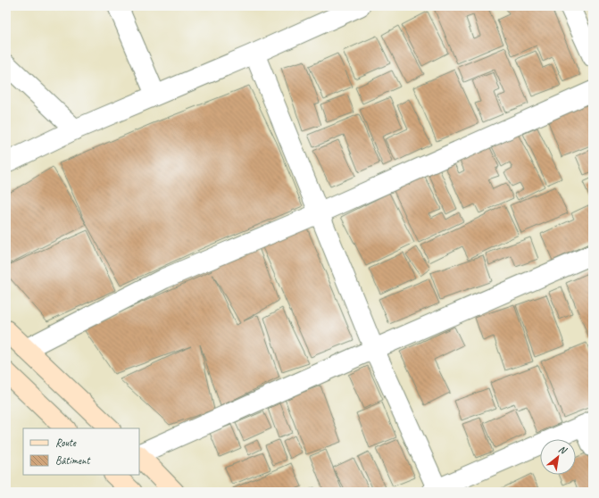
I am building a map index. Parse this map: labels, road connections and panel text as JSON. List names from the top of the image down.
{
  "legend": ["Route", "Bâtiment"],
  "north": "top right"
}
